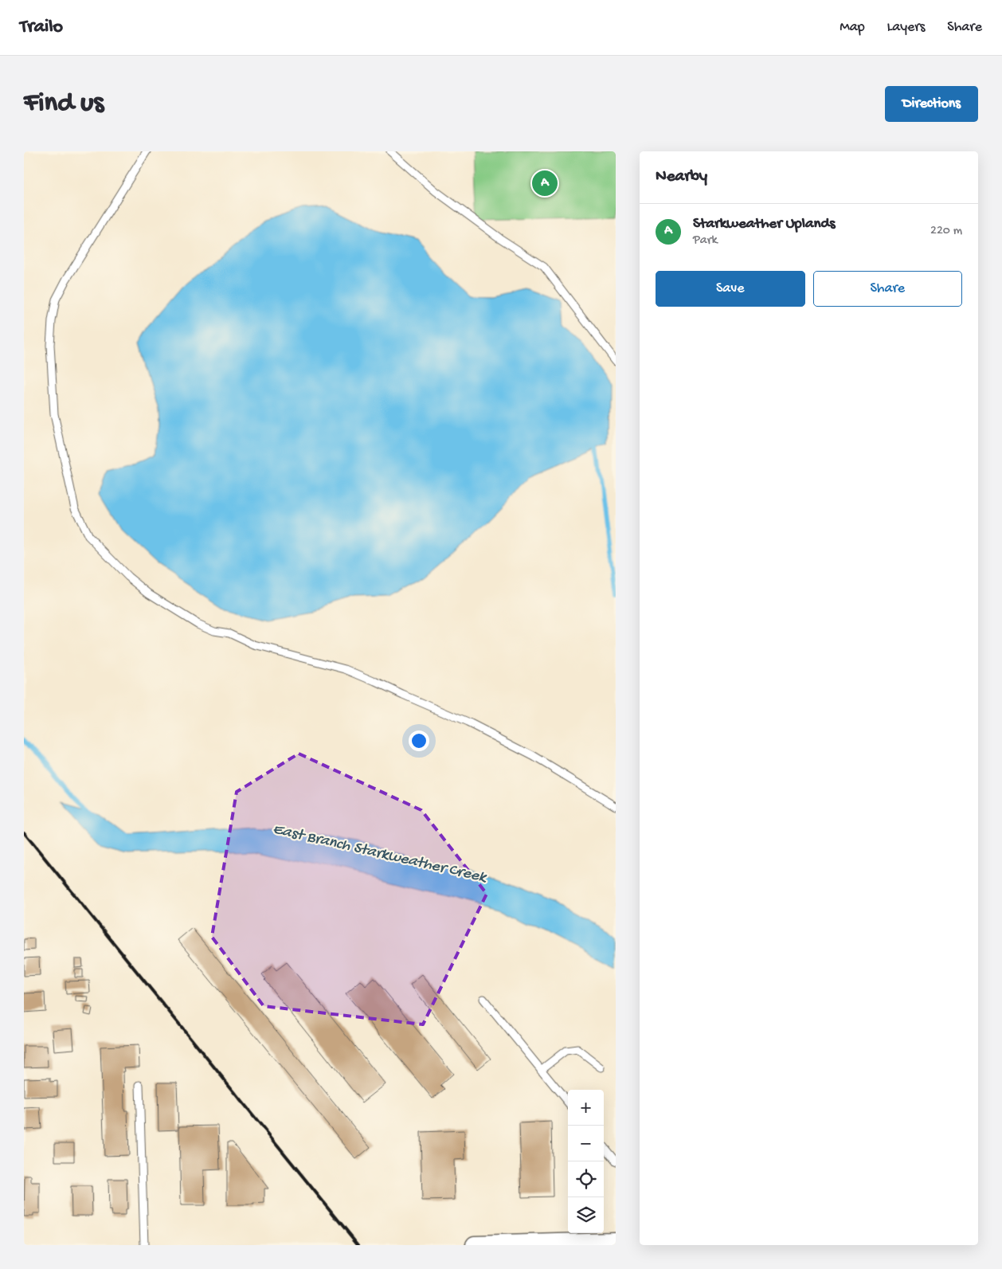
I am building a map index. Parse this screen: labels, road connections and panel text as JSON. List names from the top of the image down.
{
  "water": ["East Branch Starkweather Creek"],
  "page": {
    "header": "Trailo",
    "nav": ["Map", "Layers", "Share"],
    "buttons": [
      "Directions",
      ["Save", "Share"]
    ],
    "title": "Find us",
    "heading": "Nearby",
    "pins": "A",
    "list": [
      {
        "mark": "A",
        "name": "Starkweather Uplands",
        "note": "Park",
        "value": "220 m"
      }
    ],
    "map_buttons": ["+", "−"]
  }
}
